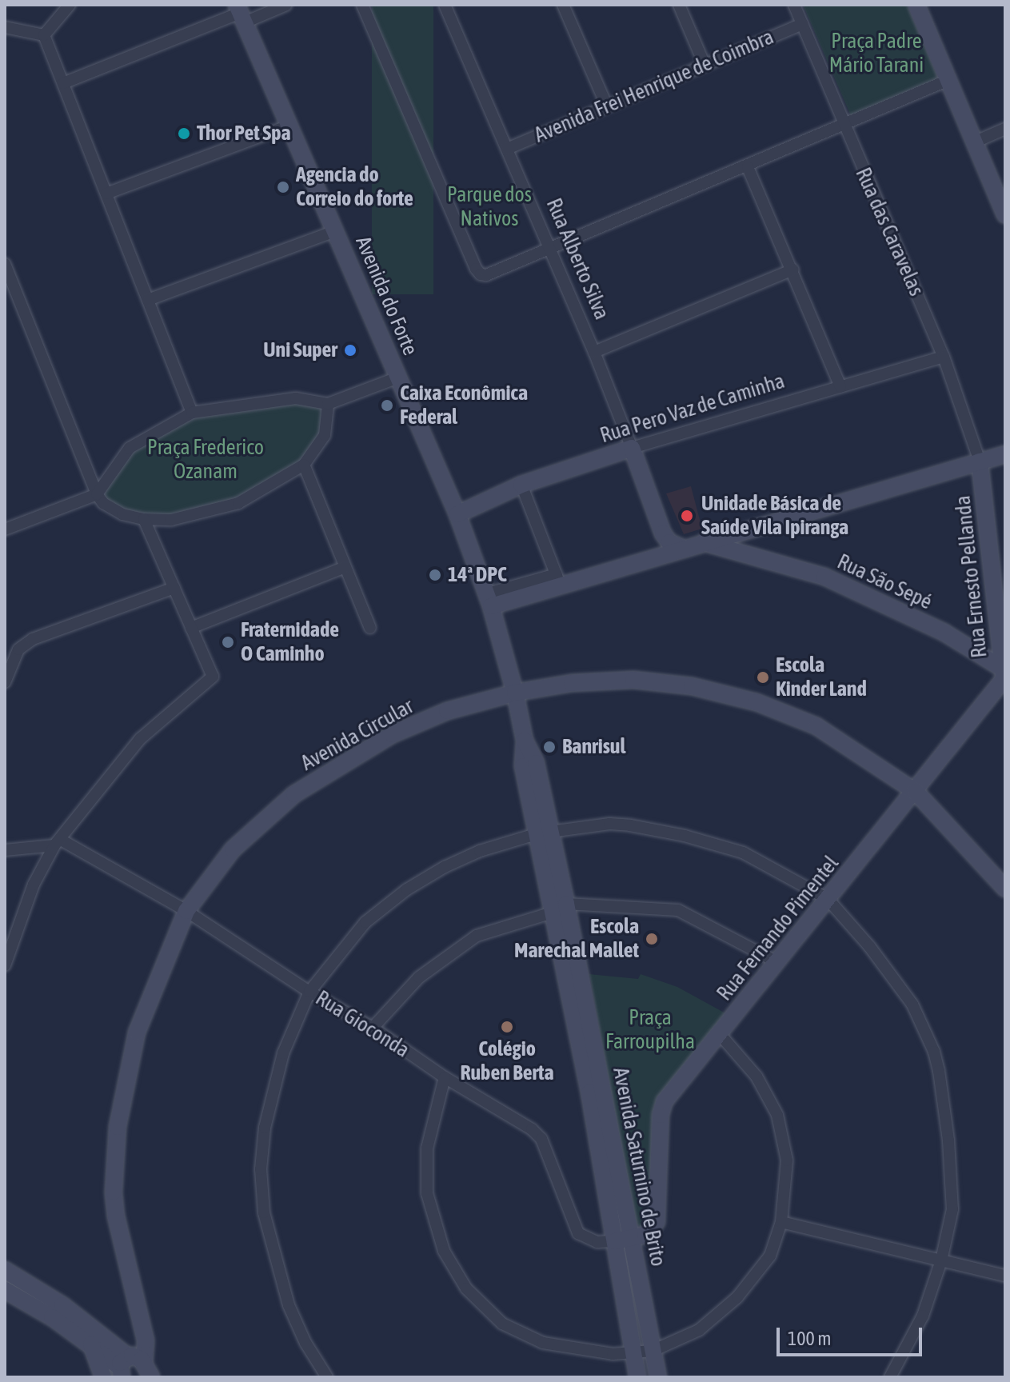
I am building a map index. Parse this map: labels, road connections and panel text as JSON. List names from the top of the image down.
{
  "streets": {
    "street": [
      "Avenida Frei Henrique de Coimbra",
      "Rua das Caravelas",
      "Rua Alberto Silva",
      "Avenida do Forte",
      "Rua Pero Vaz de Caminha",
      "Rua Ernesto Pellanda",
      "Rua São Sepé",
      "Avenida Circular",
      "Rua Fernando Pimentel",
      "Rua Gioconda",
      "Avenida Saturnino de Brito"
    ]
  },
  "crossings": [
    ["Avenida Frei Henrique de Coimbra", "Rua das Caravelas"],
    ["Avenida Frei Henrique de Coimbra", "Rua Alberto Silva"],
    ["Rua das Caravelas", "Rua Pero Vaz de Caminha"],
    ["Rua das Caravelas", "Rua Ernesto Pellanda"],
    ["Rua Alberto Silva", "Rua Pero Vaz de Caminha"],
    ["Avenida do Forte", "Rua Pero Vaz de Caminha"],
    ["Avenida do Forte", "Avenida Saturnino de Brito"],
    ["Rua Ernesto Pellanda", "Rua São Sepé"],
    ["Rua Ernesto Pellanda", "Rua Fernando Pimentel"],
    ["Rua São Sepé", "Rua Fernando Pimentel"],
    ["Avenida Circular", "Rua Fernando Pimentel"],
    ["Avenida Circular", "Rua Gioconda"],
    ["Avenida Circular", "Avenida Saturnino de Brito"],
    ["Rua Fernando Pimentel", "Rua Gioconda"],
    ["Rua Fernando Pimentel", "Avenida Saturnino de Brito"],
    ["Rua Gioconda", "Avenida Saturnino de Brito"]
  ],
  "parks": [
    "Praça Padre Mário Tarani",
    "Parque dos Nativos",
    "Praça Frederico Ozanam",
    "Praça Farroupilha"
  ],
  "places": [
    "Thor Pet Spa",
    "Agencia do Correio do forte",
    "Uni Super",
    "Caixa Econômica Federal",
    "Unidade Básica de Saúde Vila Ipiranga",
    "14ª DPC",
    "Fraternidade O Caminho",
    "Escola Kinder Land",
    "Banrisul",
    "Escola Marechal Mallet",
    "Colégio Ruben Berta"
  ],
  "scale_bar": "100 m"
}
